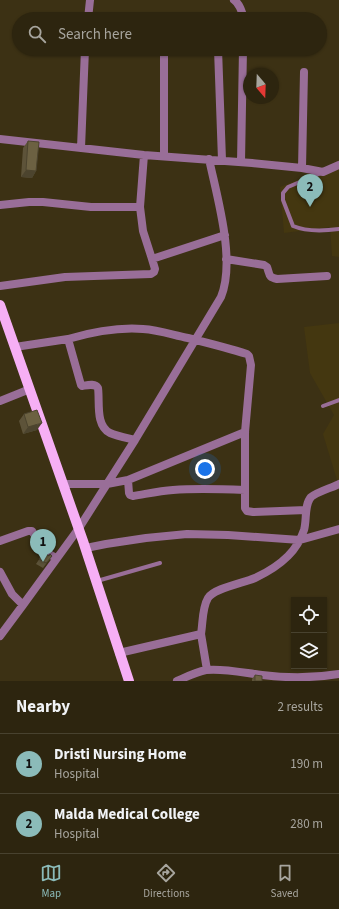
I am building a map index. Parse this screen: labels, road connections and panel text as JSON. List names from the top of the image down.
{
  "north": "bottom",
  "page": {
    "search": "Search here",
    "pins": ["2", "1"],
    "heading": ["Nearby", "2 results"],
    "list": [
      {
        "mark": "1",
        "name": "Dristi Nursing Home",
        "note": "Hospital",
        "value": "190 m"
      },
      {
        "mark": "2",
        "name": "Malda Medical College",
        "note": "Hospital",
        "value": "280 m"
      }
    ],
    "nav": ["Map", "Directions", "Saved"]
  }
}
